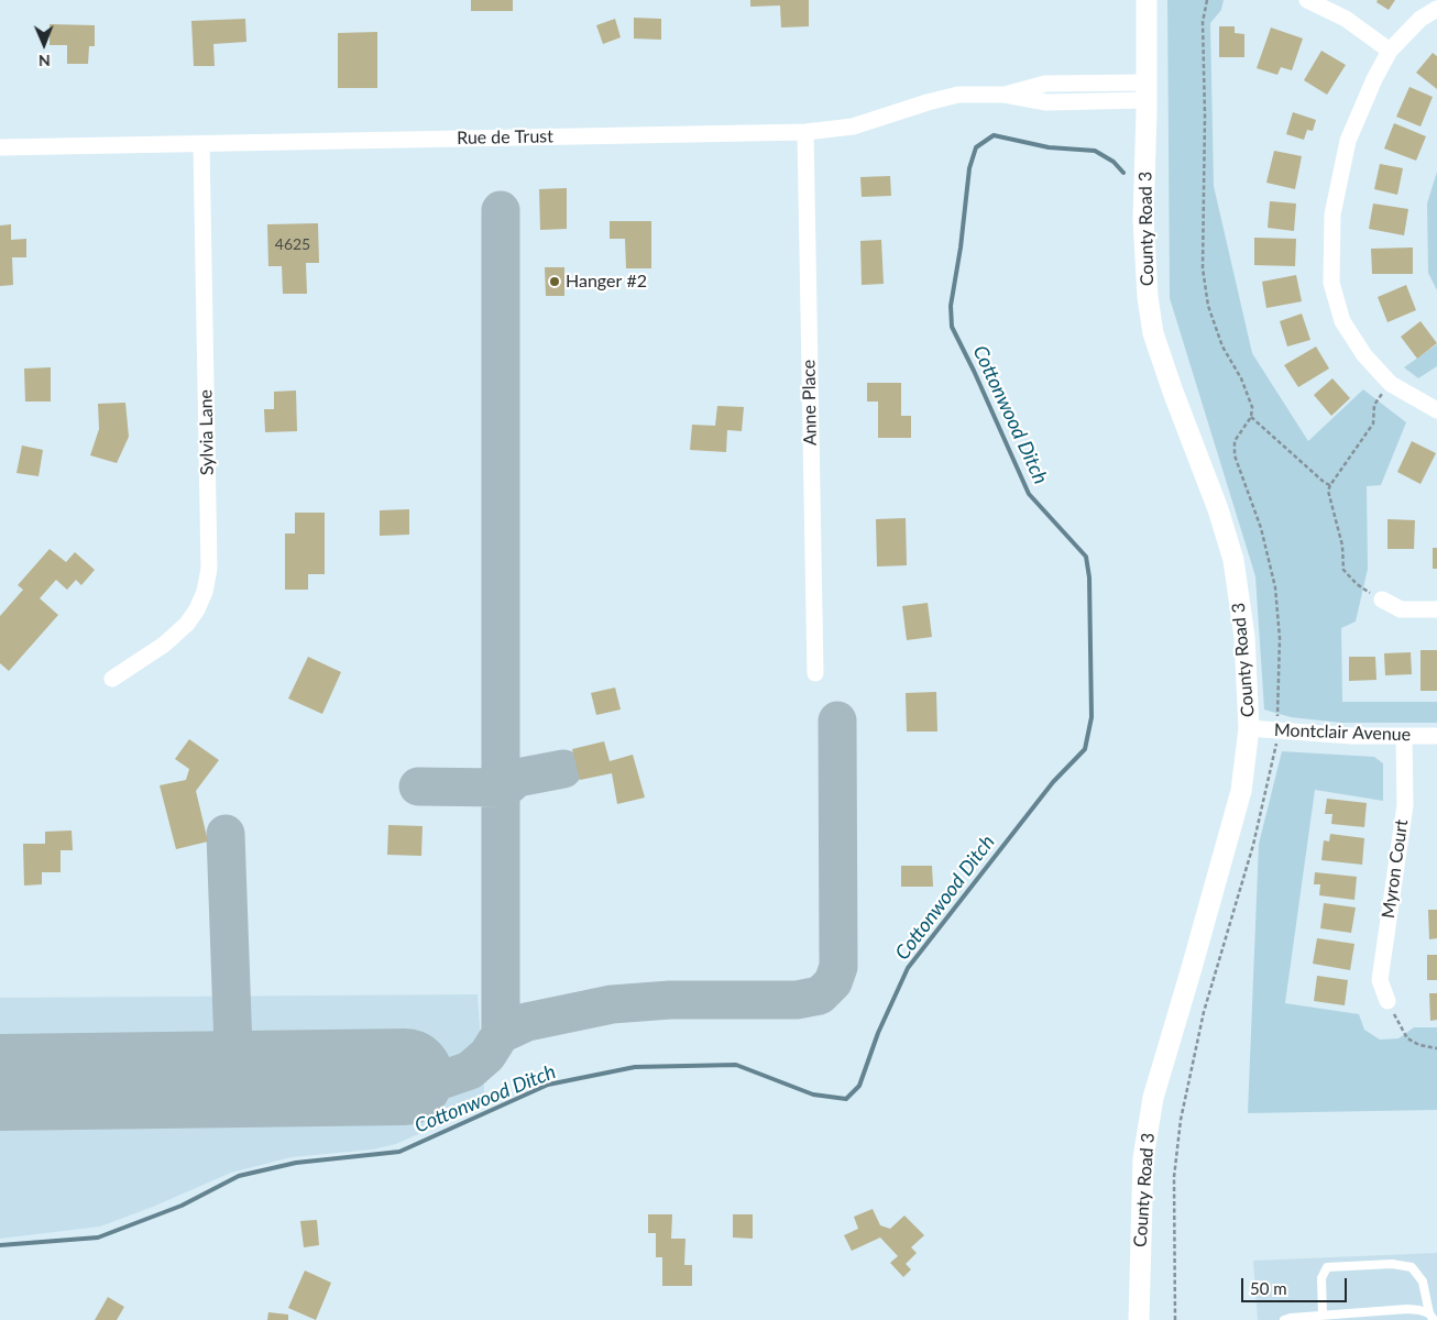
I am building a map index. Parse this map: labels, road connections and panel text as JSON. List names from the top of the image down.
{
  "streets": {
    "street": [
      "Rue de Trust",
      "County Road 3",
      "Anne Place",
      "Sylvia Lane",
      "Montclair Avenue",
      "Myron Court"
    ]
  },
  "crossings": [
    ["Rue de Trust", "County Road 3"],
    ["Rue de Trust", "Anne Place"],
    ["Rue de Trust", "Sylvia Lane"],
    ["County Road 3", "Montclair Avenue"],
    ["Montclair Avenue", "Myron Court"]
  ],
  "water": ["Cottonwood Ditch"],
  "places": ["Hanger #2"],
  "house_numbers": ["4625"],
  "scale_bar": "50 m",
  "north": "bottom"
}
